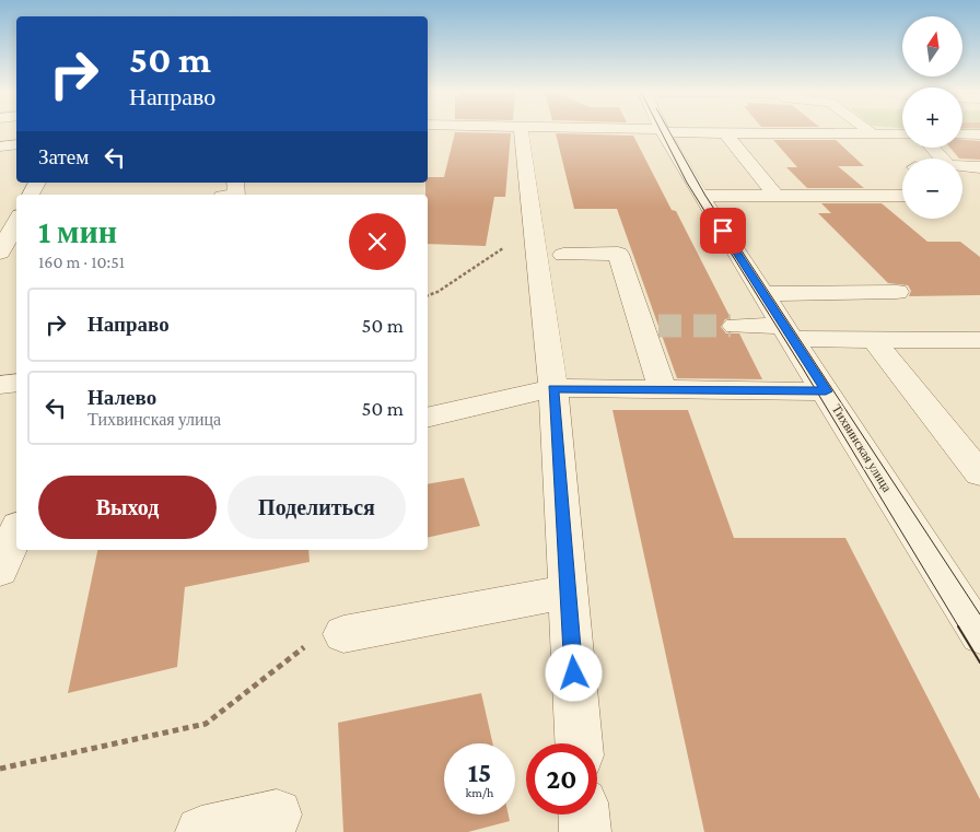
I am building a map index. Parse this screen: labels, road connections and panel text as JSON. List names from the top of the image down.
{
  "streets": {
    "street": ["Тихвинская улица"]
  },
  "north": "top",
  "page": {
    "map_buttons": ["+", "−"],
    "turn": ["50 m", "Направо"],
    "then": "Затем",
    "heading": ["1 мин", "160 m · 10:51"],
    "list": [
      {
        "name": "Направо",
        "value": "50 m"
      },
      {
        "name": "Налево",
        "note": "Тихвинская улица",
        "value": "50 m"
      }
    ],
    "buttons": ["Выход", "Поделиться"],
    "speed": "15 km/h",
    "limit": "20"
  }
}
